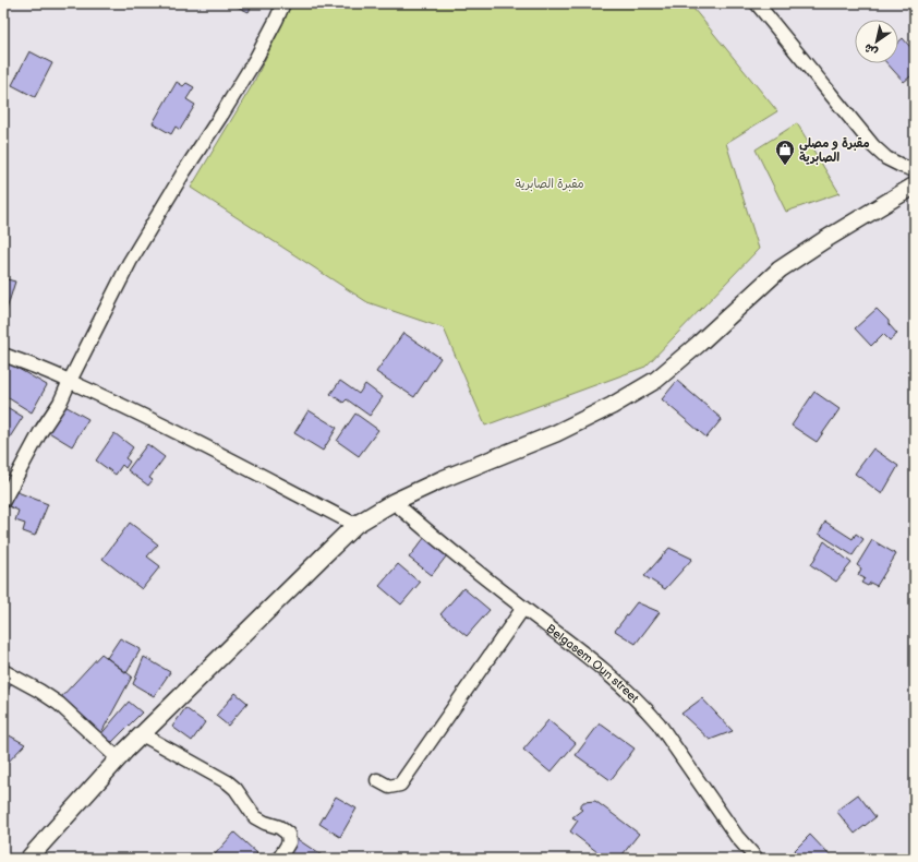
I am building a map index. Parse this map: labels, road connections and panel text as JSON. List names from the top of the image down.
{
  "streets": {
    "street": ["Belgasem Oun street"]
  },
  "parks": ["مقبرة الصابرية"],
  "places": {
    "shop": ["مقبرة و مصلى الصابرية"]
  },
  "north": "bottom left"
}
